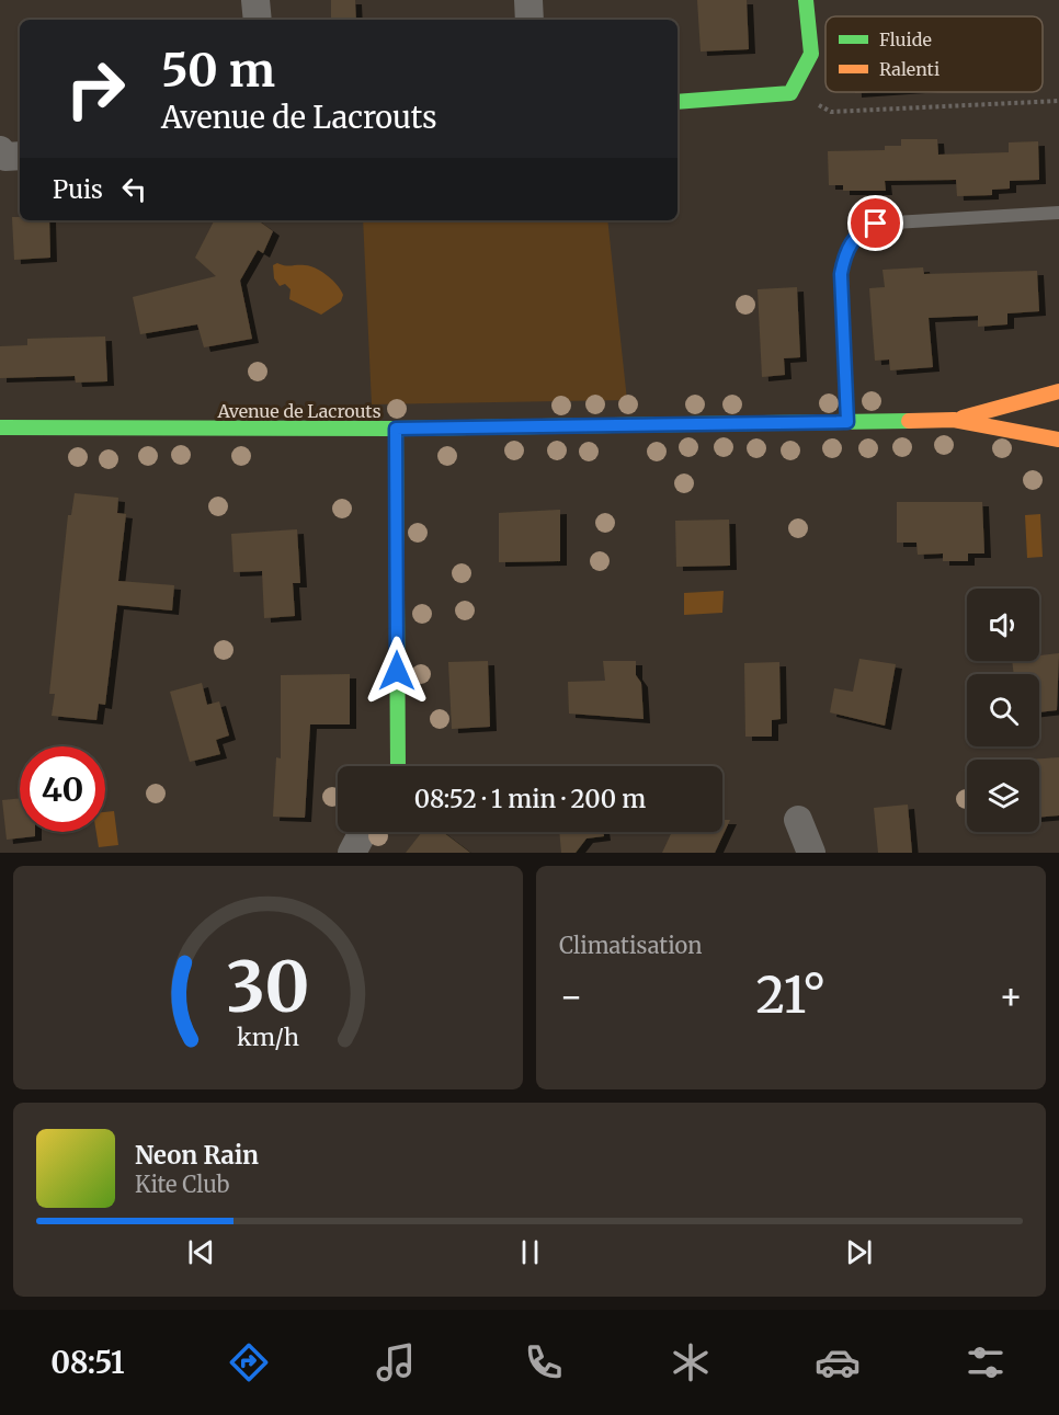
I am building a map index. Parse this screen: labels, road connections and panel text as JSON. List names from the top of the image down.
{
  "streets": {
    "street": ["Avenue de Lacrouts"]
  },
  "legend": ["Fluide", "Ralenti"],
  "page": {
    "turn": ["50 m", "Avenue de Lacrouts"],
    "then": "Puis",
    "limit": "40",
    "trip": "08:52 · 1 min · 200 m",
    "tile": "Climatisation",
    "heat": ["−", "21°", "+"],
    "song": ["Neon Rain", "Kite Club"],
    "tabs": "08:51",
    "gauge": ["30", "km/h"]
  }
}
